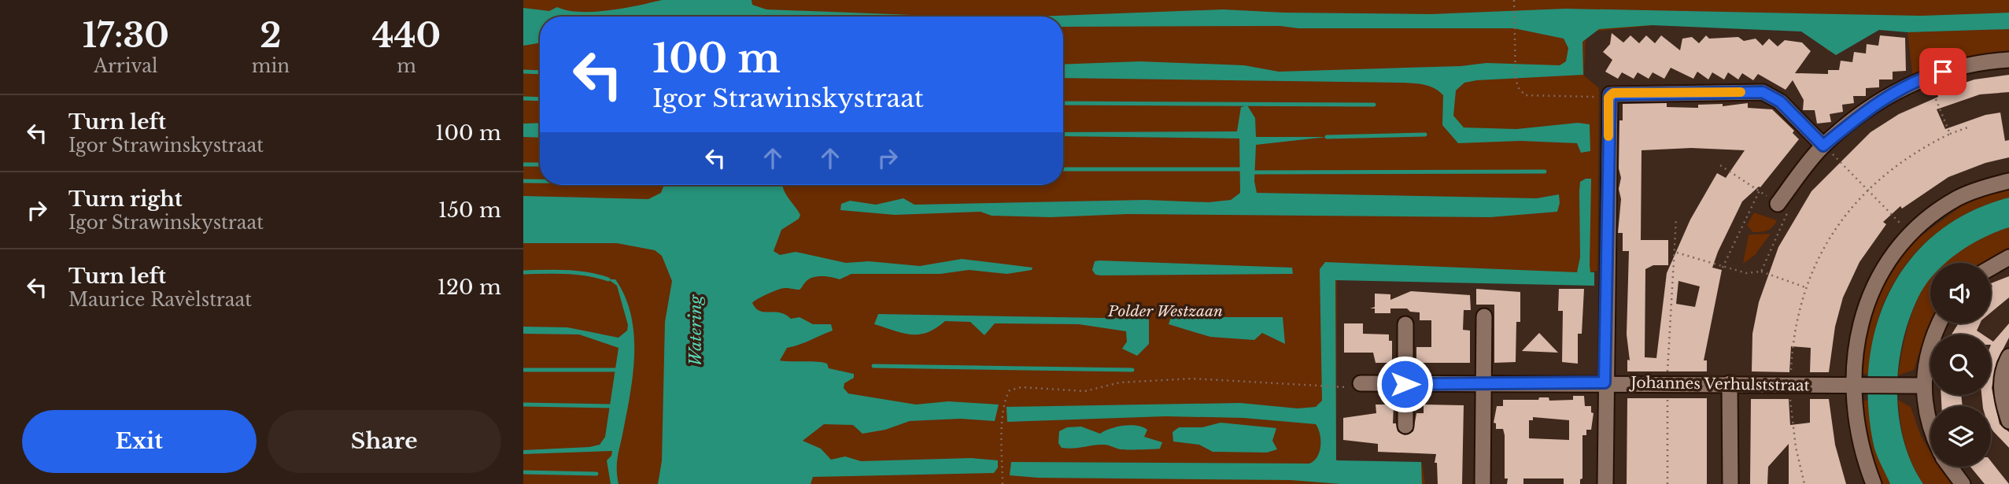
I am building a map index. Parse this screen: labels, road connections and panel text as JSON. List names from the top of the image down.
{
  "streets": {
    "street": ["Johannes Verhulststraat"]
  },
  "water": ["Watering"],
  "parks": ["Polder Westzaan"],
  "page": {
    "eta": [
      "17:30",
      "Arrival",
      "2",
      "min",
      "440",
      "m"
    ],
    "turn": ["100 m", "Igor Strawinskystraat"],
    "list": [
      {
        "name": "Turn left",
        "note": "Igor Strawinskystraat",
        "value": "100 m"
      },
      {
        "name": "Turn right",
        "note": "Igor Strawinskystraat",
        "value": "150 m"
      },
      {
        "name": "Turn left",
        "note": "Maurice Ravèlstraat",
        "value": "120 m"
      }
    ],
    "buttons": ["Exit", "Share"]
  }
}
